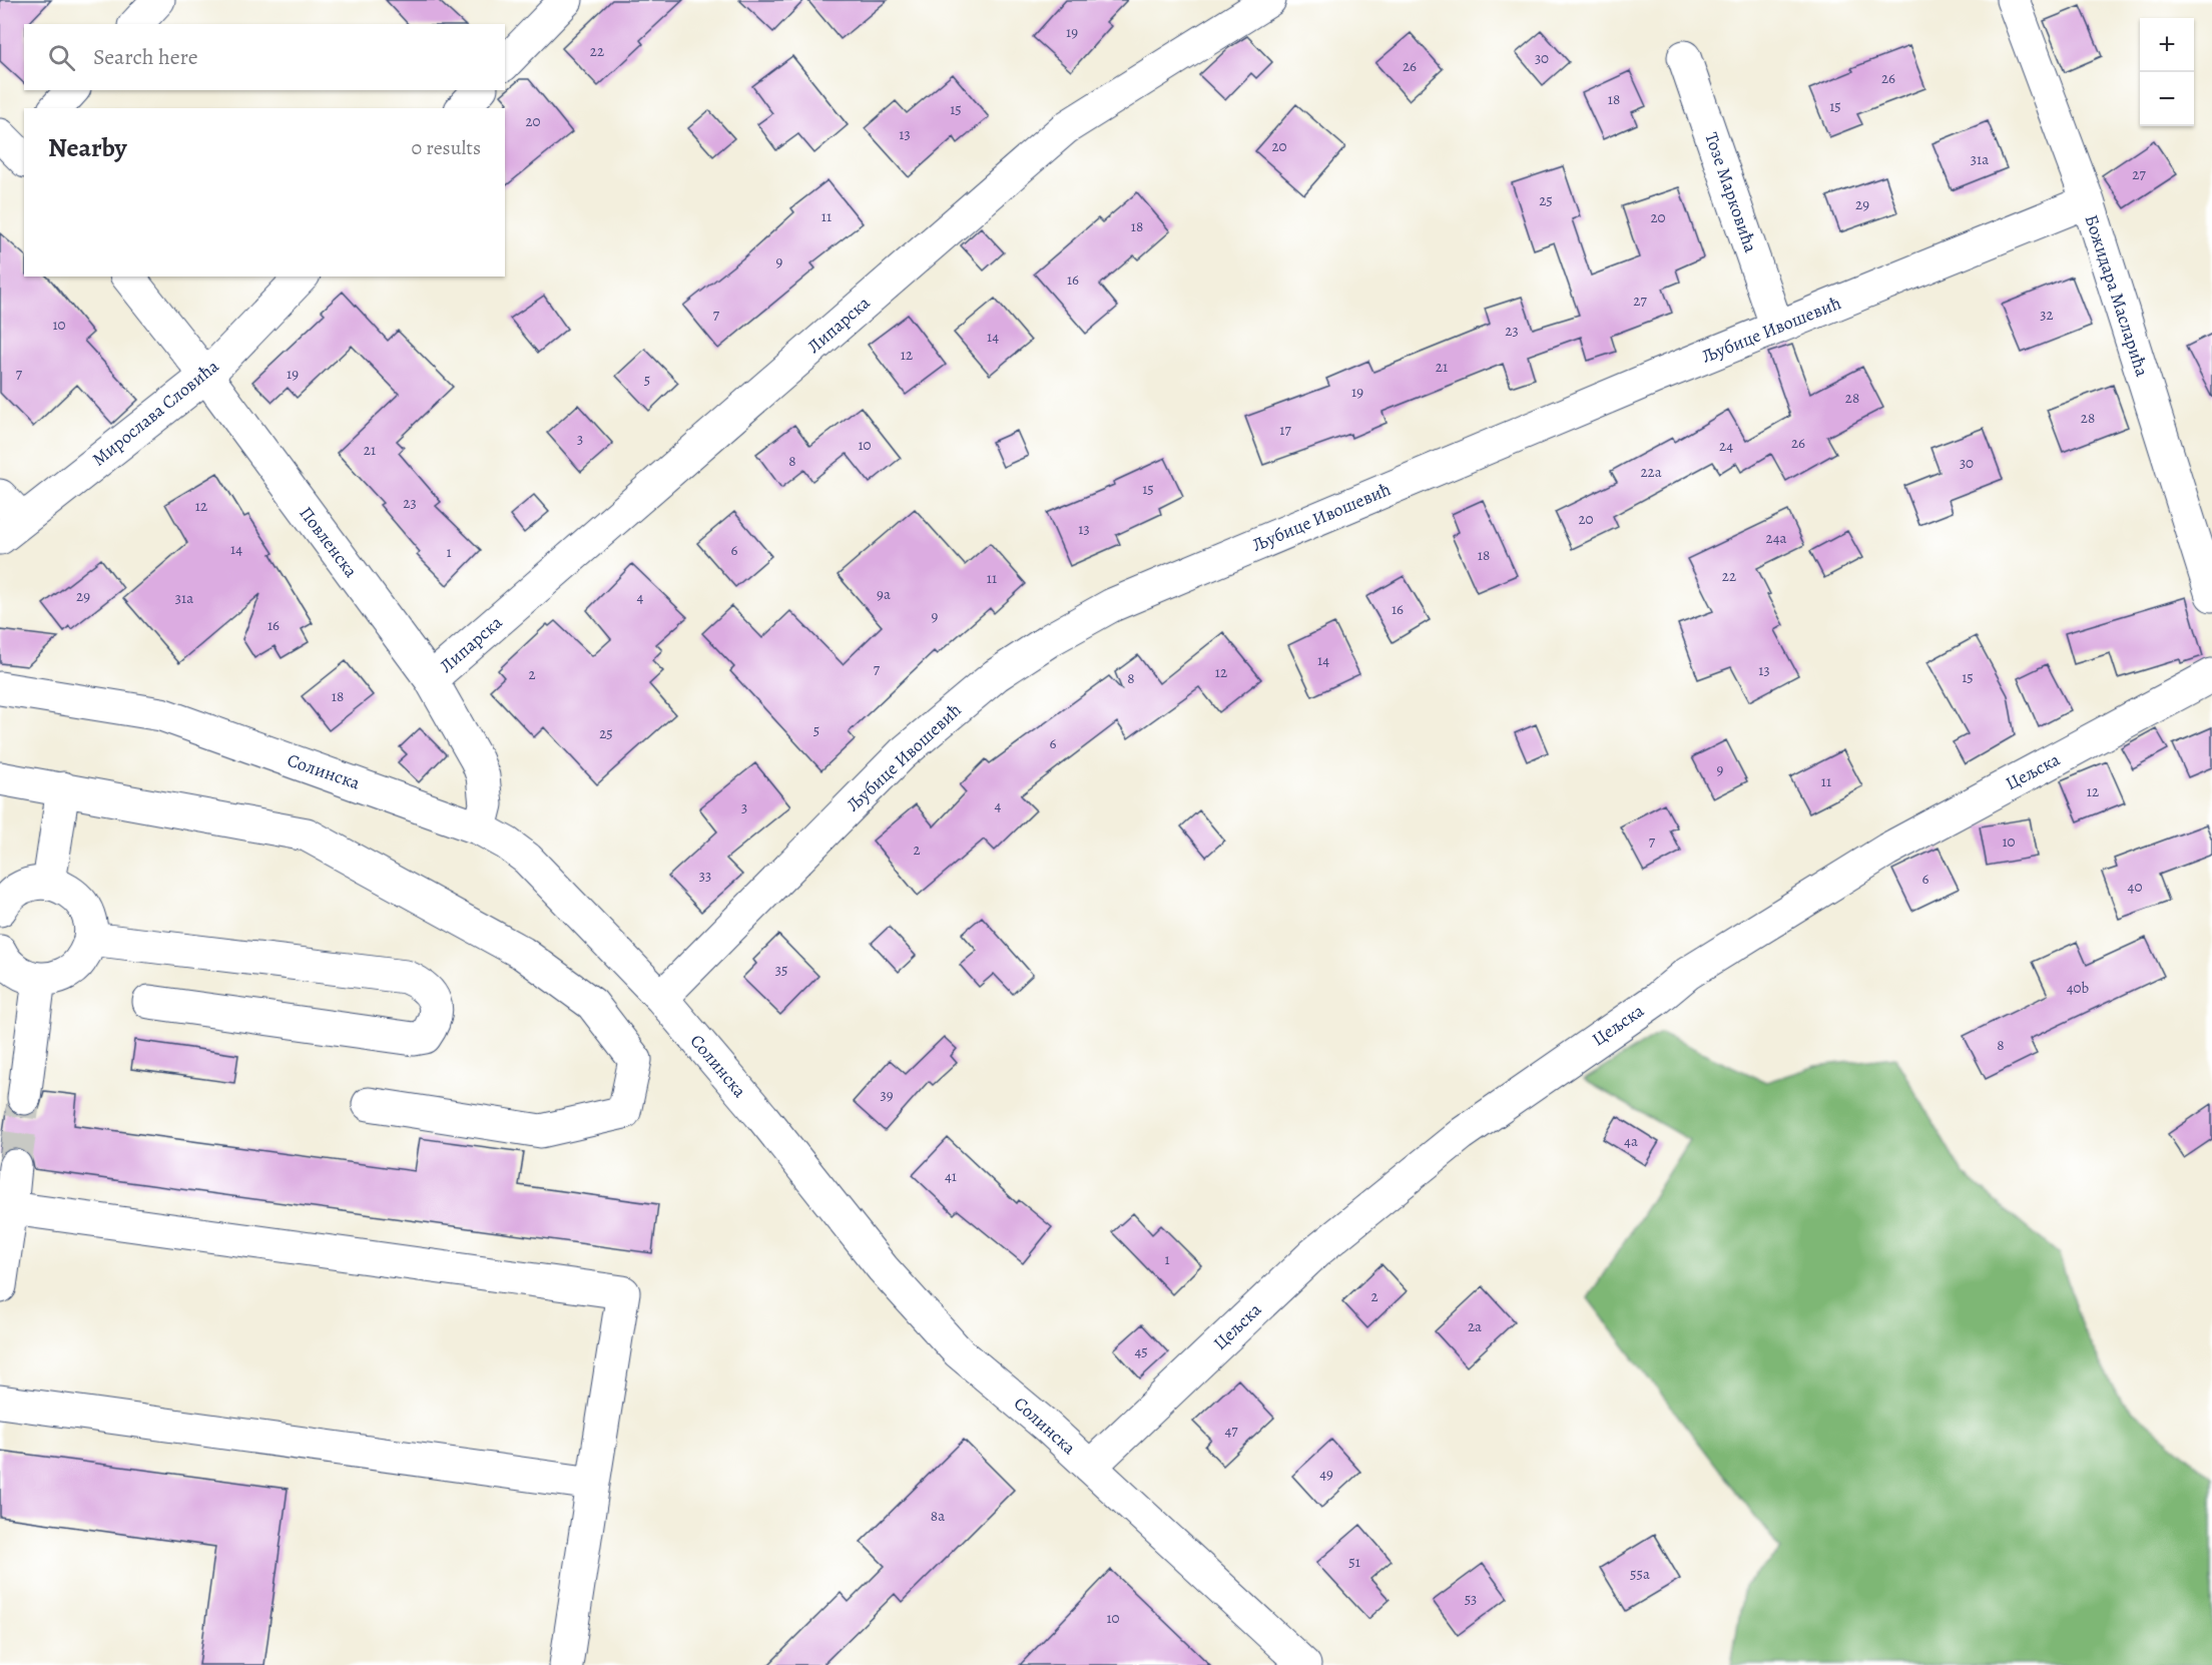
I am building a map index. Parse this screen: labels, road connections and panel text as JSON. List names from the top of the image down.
{
  "streets": {
    "street": [
      "Тозе Марковића",
      "Божидара Масларића",
      "Липарска",
      "Љубице Ивошевић",
      "Мирослава Словића",
      "Повленска",
      "Солинска",
      "Цељска"
    ]
  },
  "crossings": [
    ["Тозе Марковића", "Љубице Ивошевић"],
    ["Божидара Масларића", "Љубице Ивошевић"],
    ["Липарска", "Повленска"],
    ["Љубице Ивошевић", "Солинска"],
    ["Мирослава Словића", "Повленска"],
    ["Повленска", "Солинска"],
    ["Солинска", "Цељска"]
  ],
  "house_numbers": [
    "19",
    "22",
    "30",
    "26",
    "26",
    "18",
    "15",
    "15",
    "20",
    "13",
    "20",
    "31a",
    "27",
    "25",
    "29",
    "11",
    "20",
    "18",
    "9",
    "16",
    "27",
    "7",
    "32",
    "10",
    "23",
    "14",
    "12",
    "21",
    "7",
    "19",
    "5",
    "19",
    "28",
    "28",
    "17",
    "3",
    "26",
    "10",
    "24",
    "21",
    "8",
    "30",
    "22a",
    "15",
    "23",
    "12",
    "20",
    "13",
    "24a",
    "14",
    "6",
    "1",
    "18",
    "22",
    "11",
    "9a",
    "29",
    "4",
    "31a",
    "16",
    "9",
    "16",
    "14",
    "7",
    "13",
    "12",
    "2",
    "15",
    "8",
    "18",
    "5",
    "25",
    "6",
    "9",
    "11",
    "12",
    "4",
    "3",
    "7",
    "10",
    "2",
    "33",
    "6",
    "40",
    "35",
    "40b",
    "8",
    "39",
    "4a",
    "41",
    "1",
    "2",
    "2a",
    "45",
    "47",
    "49",
    "8a",
    "51",
    "55a",
    "53",
    "10"
  ],
  "page": {
    "map_buttons": ["+", "−"],
    "search": "Search here",
    "heading": ["Nearby", "0 results"]
  }
}
